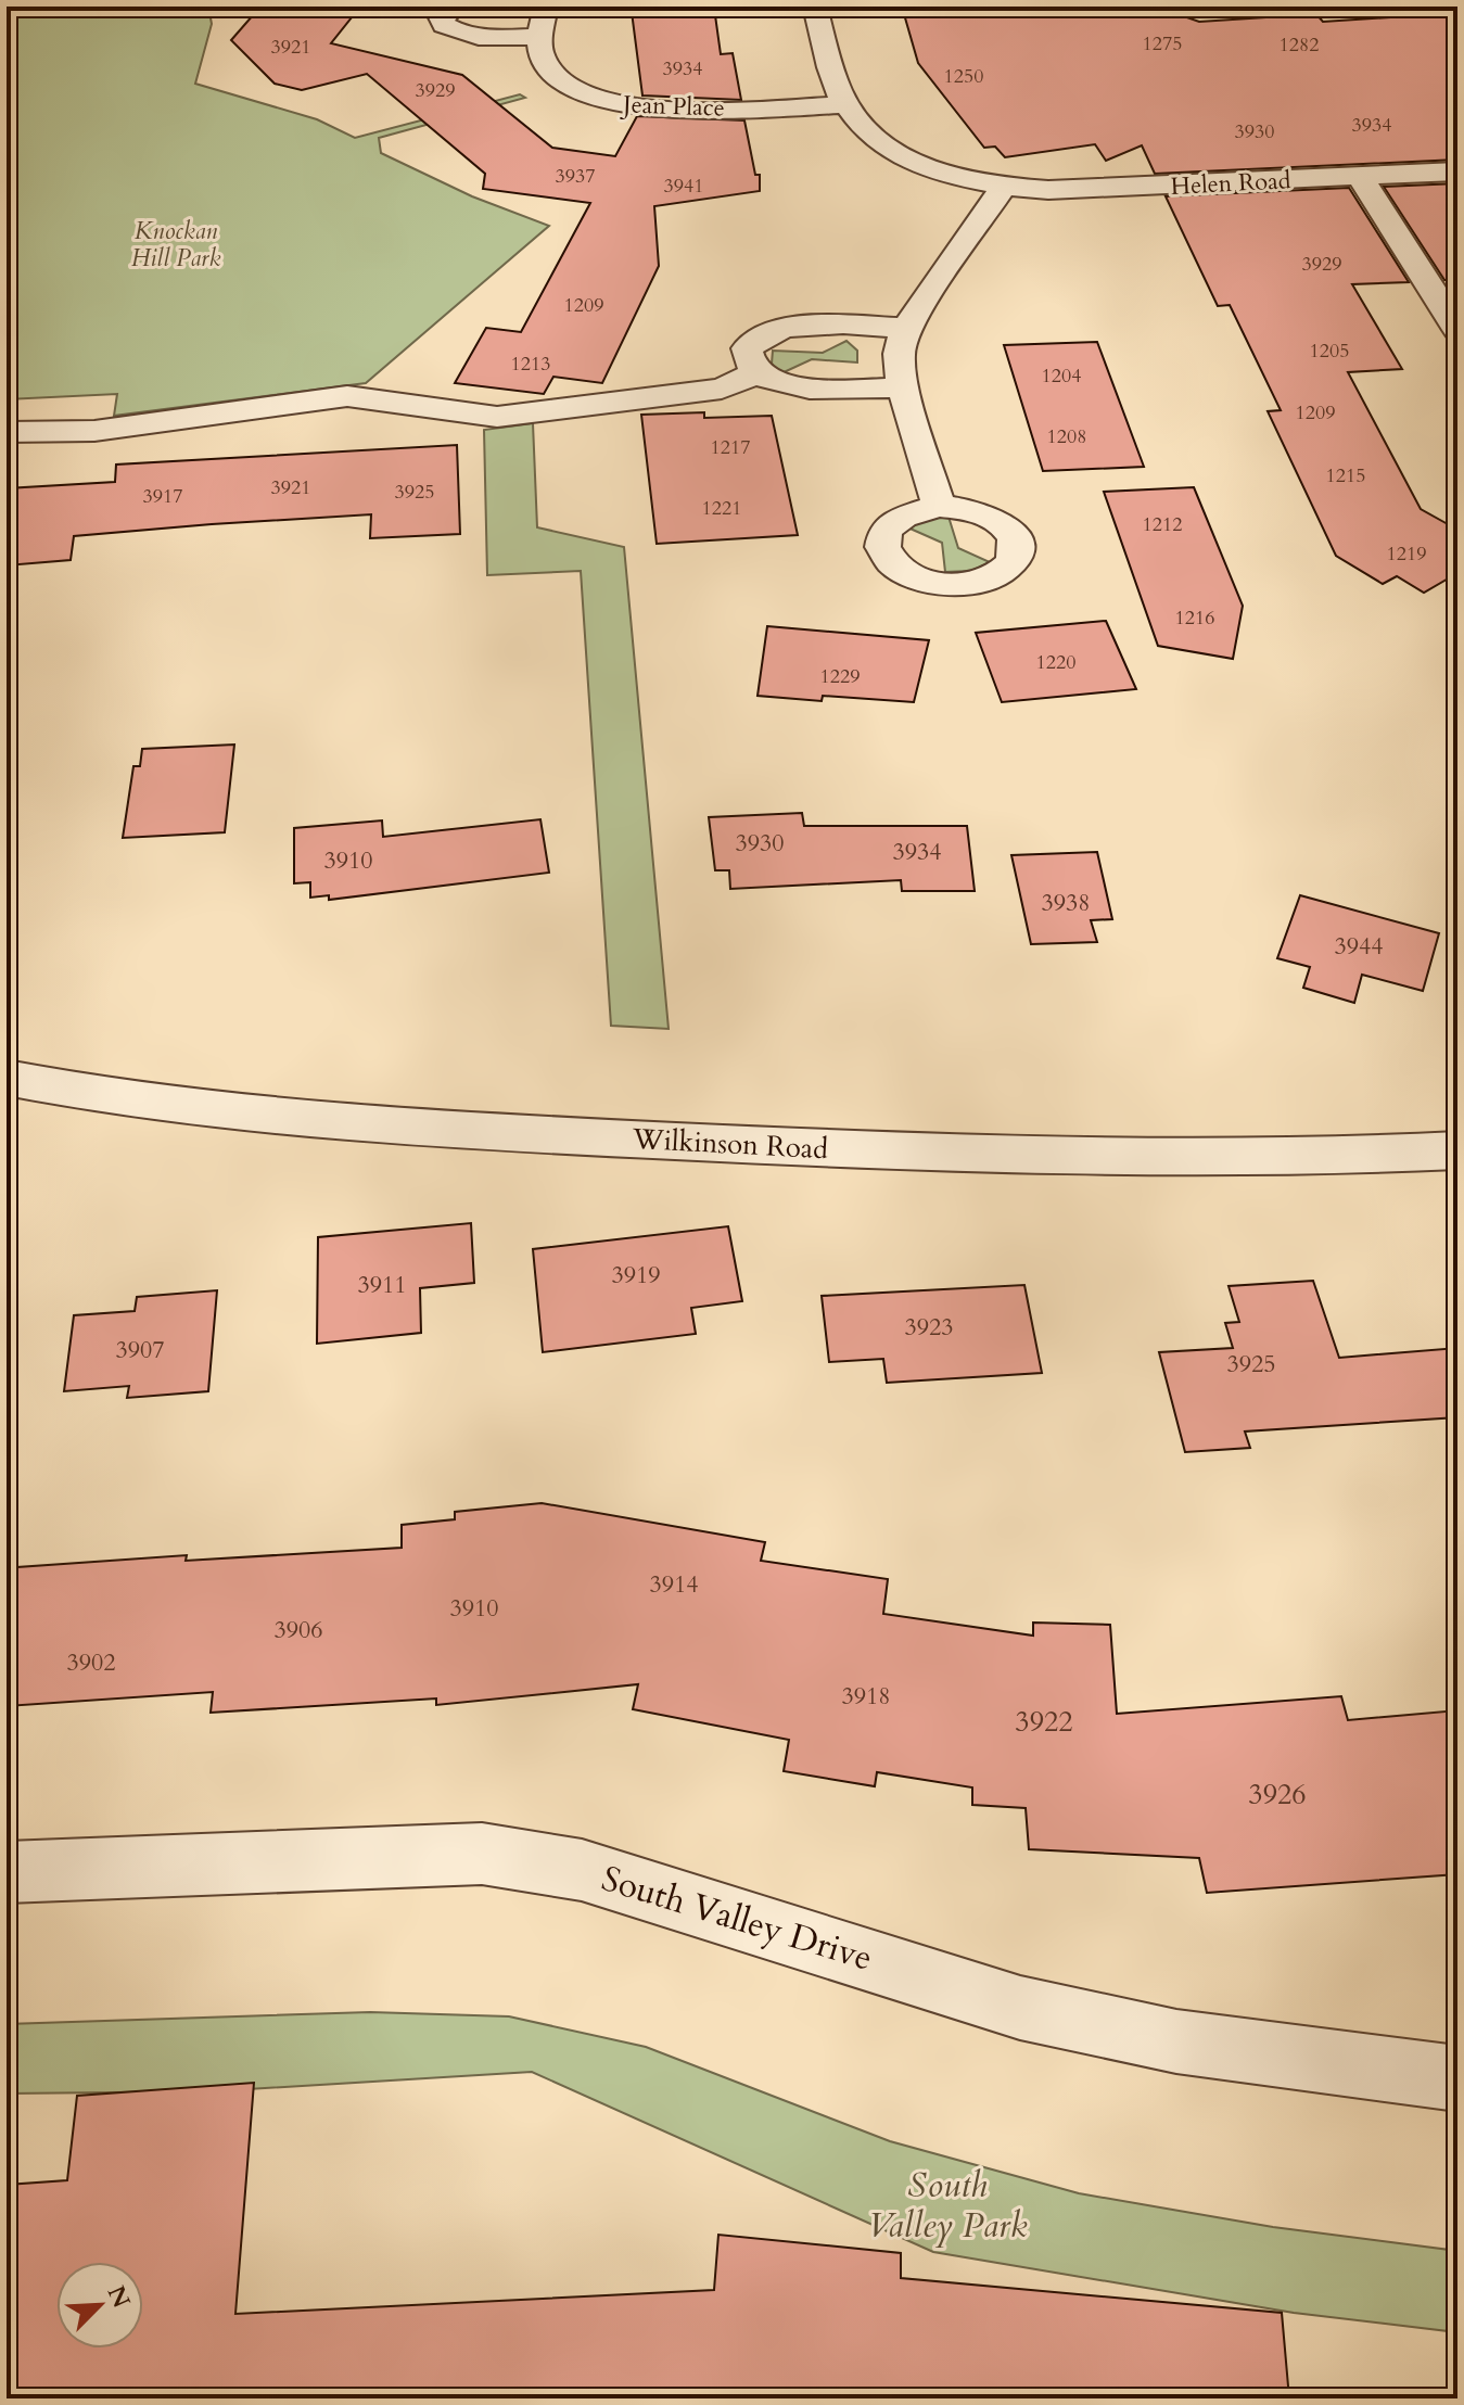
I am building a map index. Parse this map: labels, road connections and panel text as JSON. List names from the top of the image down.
{
  "streets": {
    "street": [
      "Jean Place",
      "Helen Road",
      "Wilkinson Road",
      "South Valley Drive"
    ]
  },
  "crossings": [
    ["Jean Place", "Helen Road"]
  ],
  "parks": ["Knockan Hill Park", "South Valley Park"],
  "house_numbers": [
    "1275",
    "1282",
    "3921",
    "3934",
    "1250",
    "3929",
    "3934",
    "3930",
    "3937",
    "3941",
    "3929",
    "1209",
    "1205",
    "1213",
    "1204",
    "1209",
    "1208",
    "1217",
    "1215",
    "3921",
    "3925",
    "3917",
    "1221",
    "1212",
    "1219",
    "1216",
    "1220",
    "1229",
    "3930",
    "3934",
    "3910",
    "3938",
    "3944",
    "3919",
    "3911",
    "3923",
    "3907",
    "3925",
    "3914",
    "3910",
    "3906",
    "3902",
    "3918",
    "3922",
    "3926"
  ],
  "north": "top right"
}
